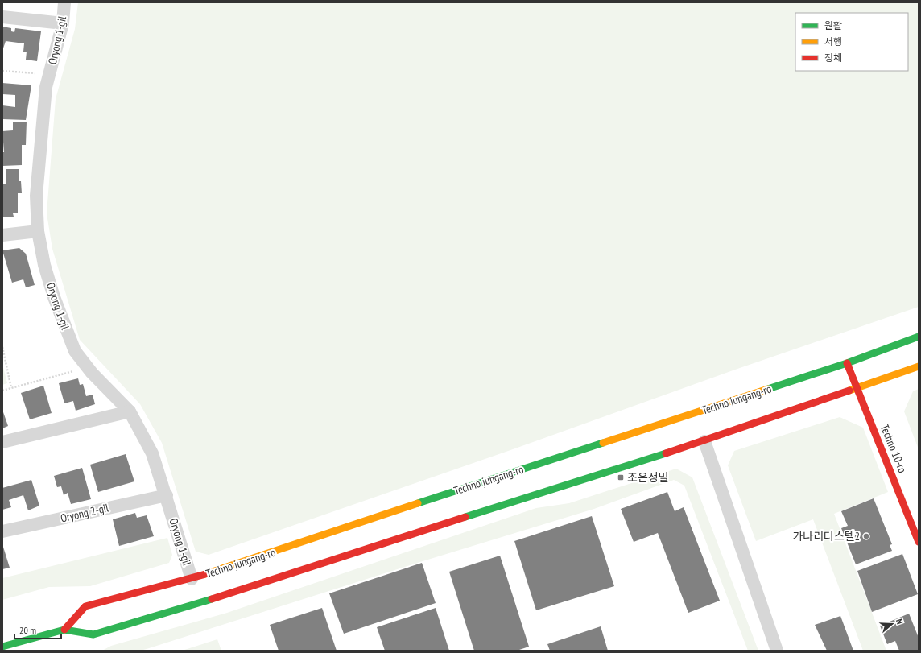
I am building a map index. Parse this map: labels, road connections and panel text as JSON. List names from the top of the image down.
{
  "streets": {
    "main road": ["Techno jungang-ro", "Techno 10-ro"],
    "street": ["Oryong 1-gil", "Oryong 2-gil"]
  },
  "crossings": [
    ["Oryong 1-gil", "Techno jungang-ro"],
    ["Oryong 1-gil", "Oryong 2-gil"],
    ["Techno jungang-ro", "Techno 10-ro"]
  ],
  "places": {
    "transit": ["조은정밀"],
    "other": ["가나리더스텔2"]
  },
  "legend": ["원활", "서행", "정체"],
  "scale_bar": "20 m",
  "north": "right"
}
